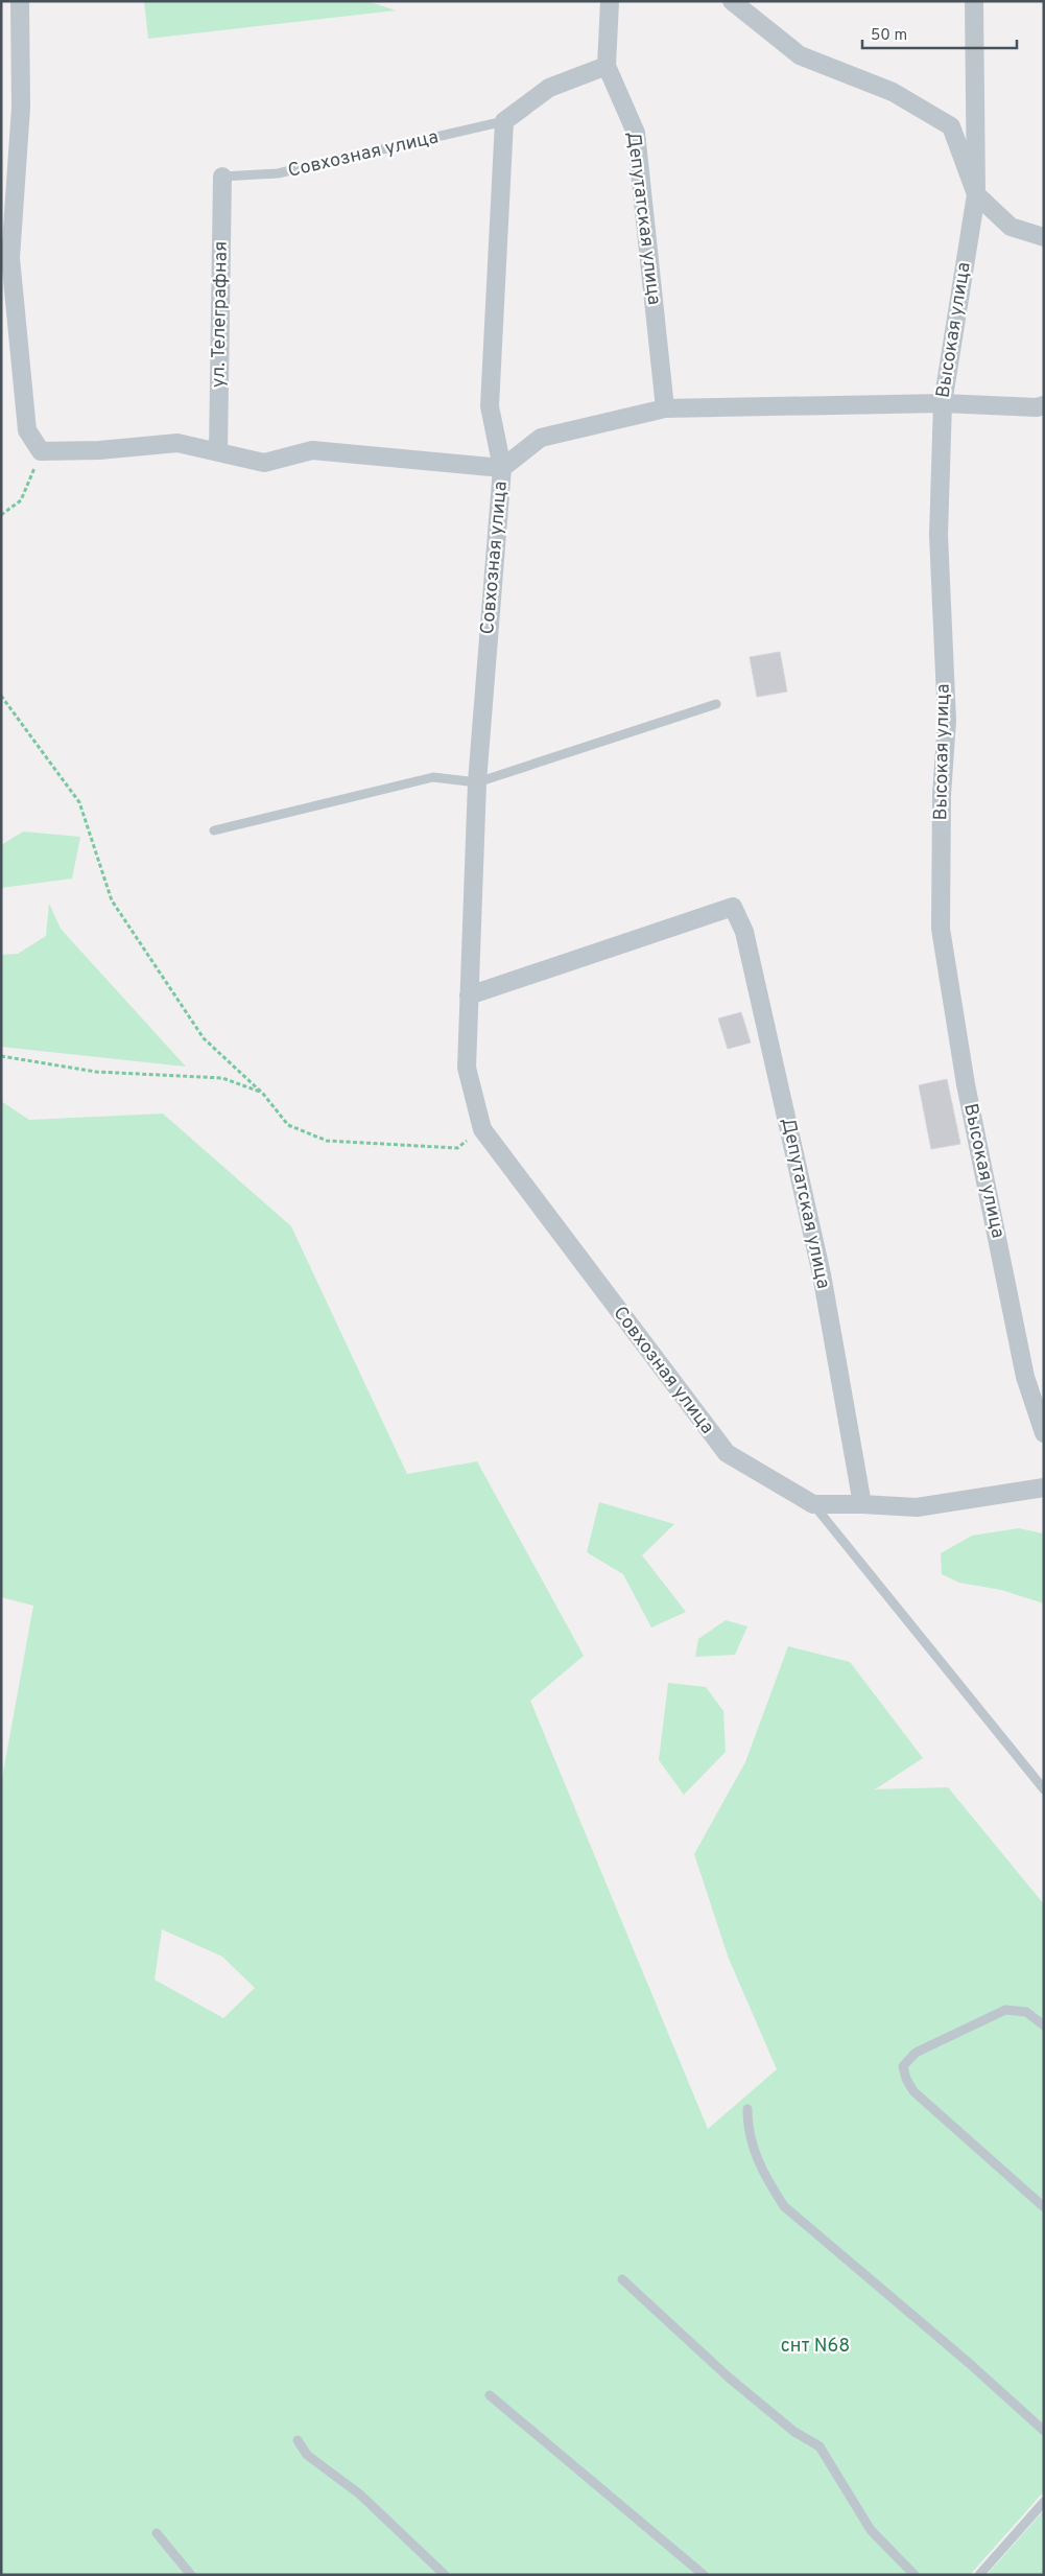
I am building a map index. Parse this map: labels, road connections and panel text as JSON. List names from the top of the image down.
{
  "streets": {
    "street": [
      "Совхозная улица",
      "Депутатская улица",
      "ул. Телеграфная",
      "Высокая улица"
    ]
  },
  "crossings": [
    ["Совхозная улица", "Депутатская улица"],
    ["Совхозная улица", "ул. Телеграфная"]
  ],
  "parks": ["снт N68"],
  "scale_bar": "50 m"
}
